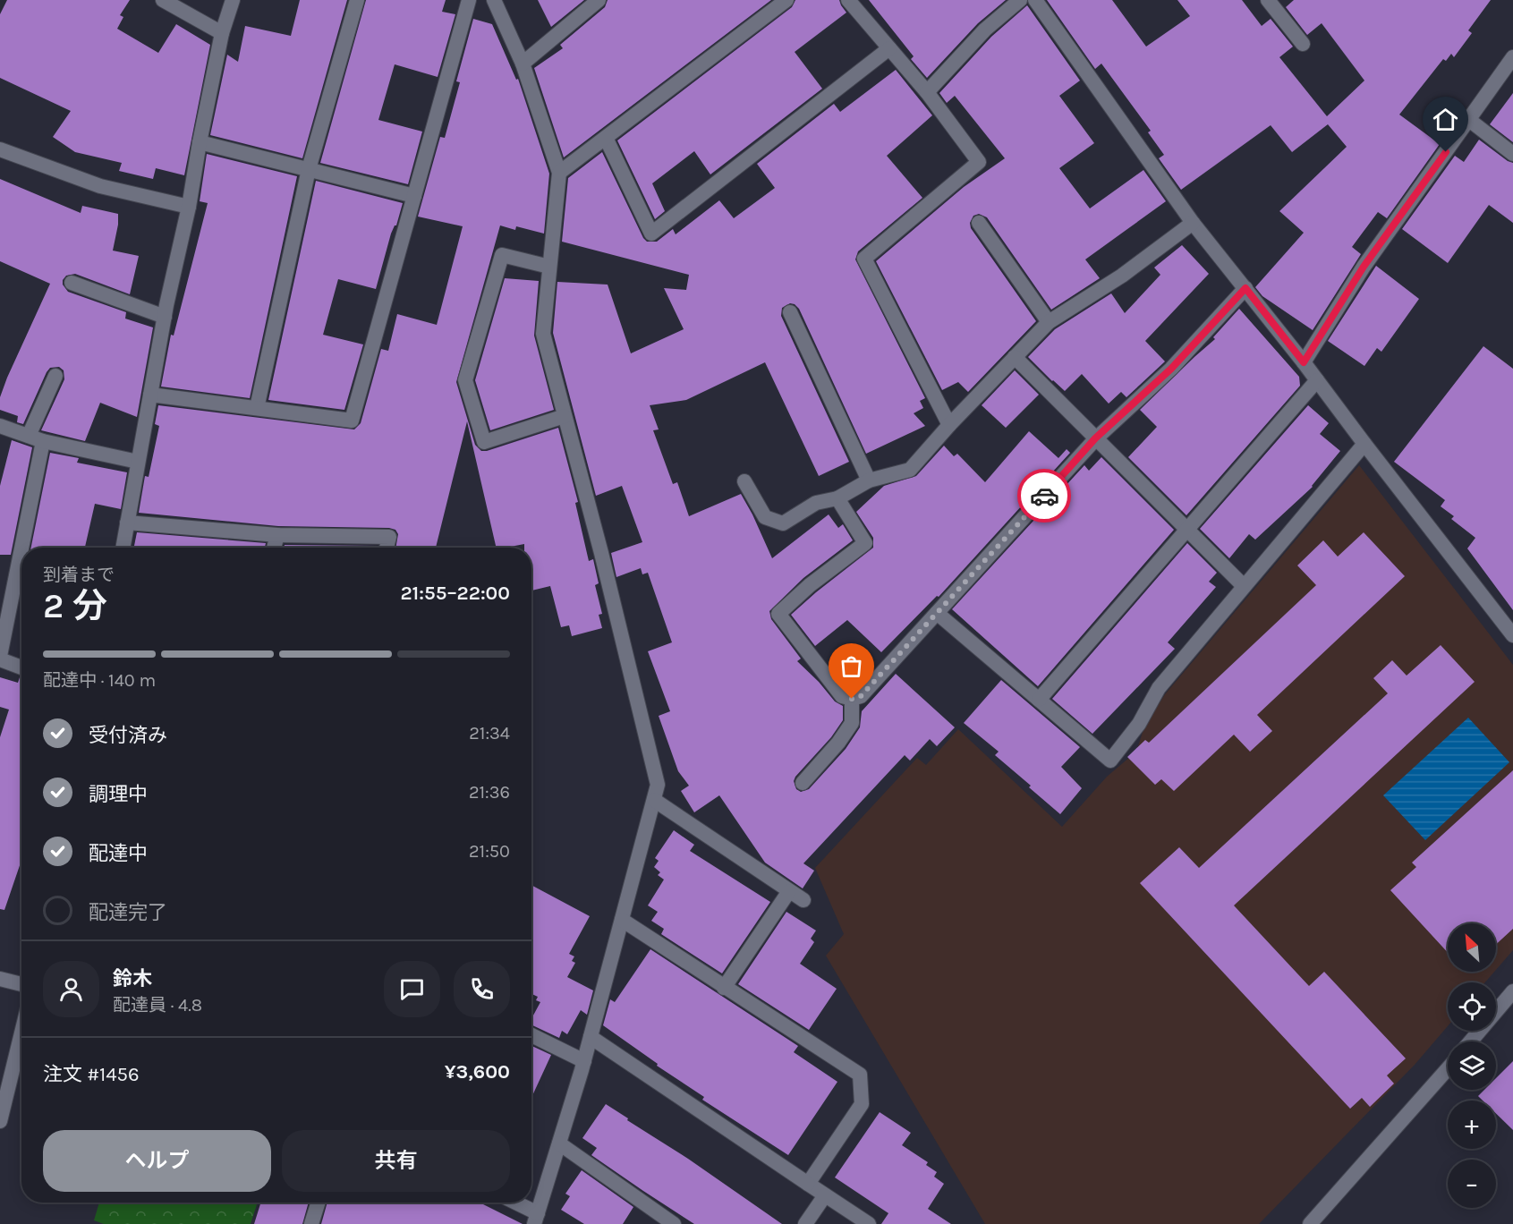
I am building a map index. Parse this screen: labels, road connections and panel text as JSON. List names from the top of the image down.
{
  "north": "top left",
  "page": {
    "heading": ["2 分", "到着まで", "21:55–22:00"],
    "panel": [
      "鈴木",
      "配達員 · 4.8",
      "注文 #1456",
      "¥3,600"
    ],
    "bar": "配達中 · 140 m",
    "list": [
      ["受付済み", "21:34"],
      ["調理中", "21:36"],
      ["配達中", "21:50"],
      "配達完了"
    ],
    "map_buttons": ["+", "−"],
    "buttons": ["ヘルプ", "共有"]
  }
}
